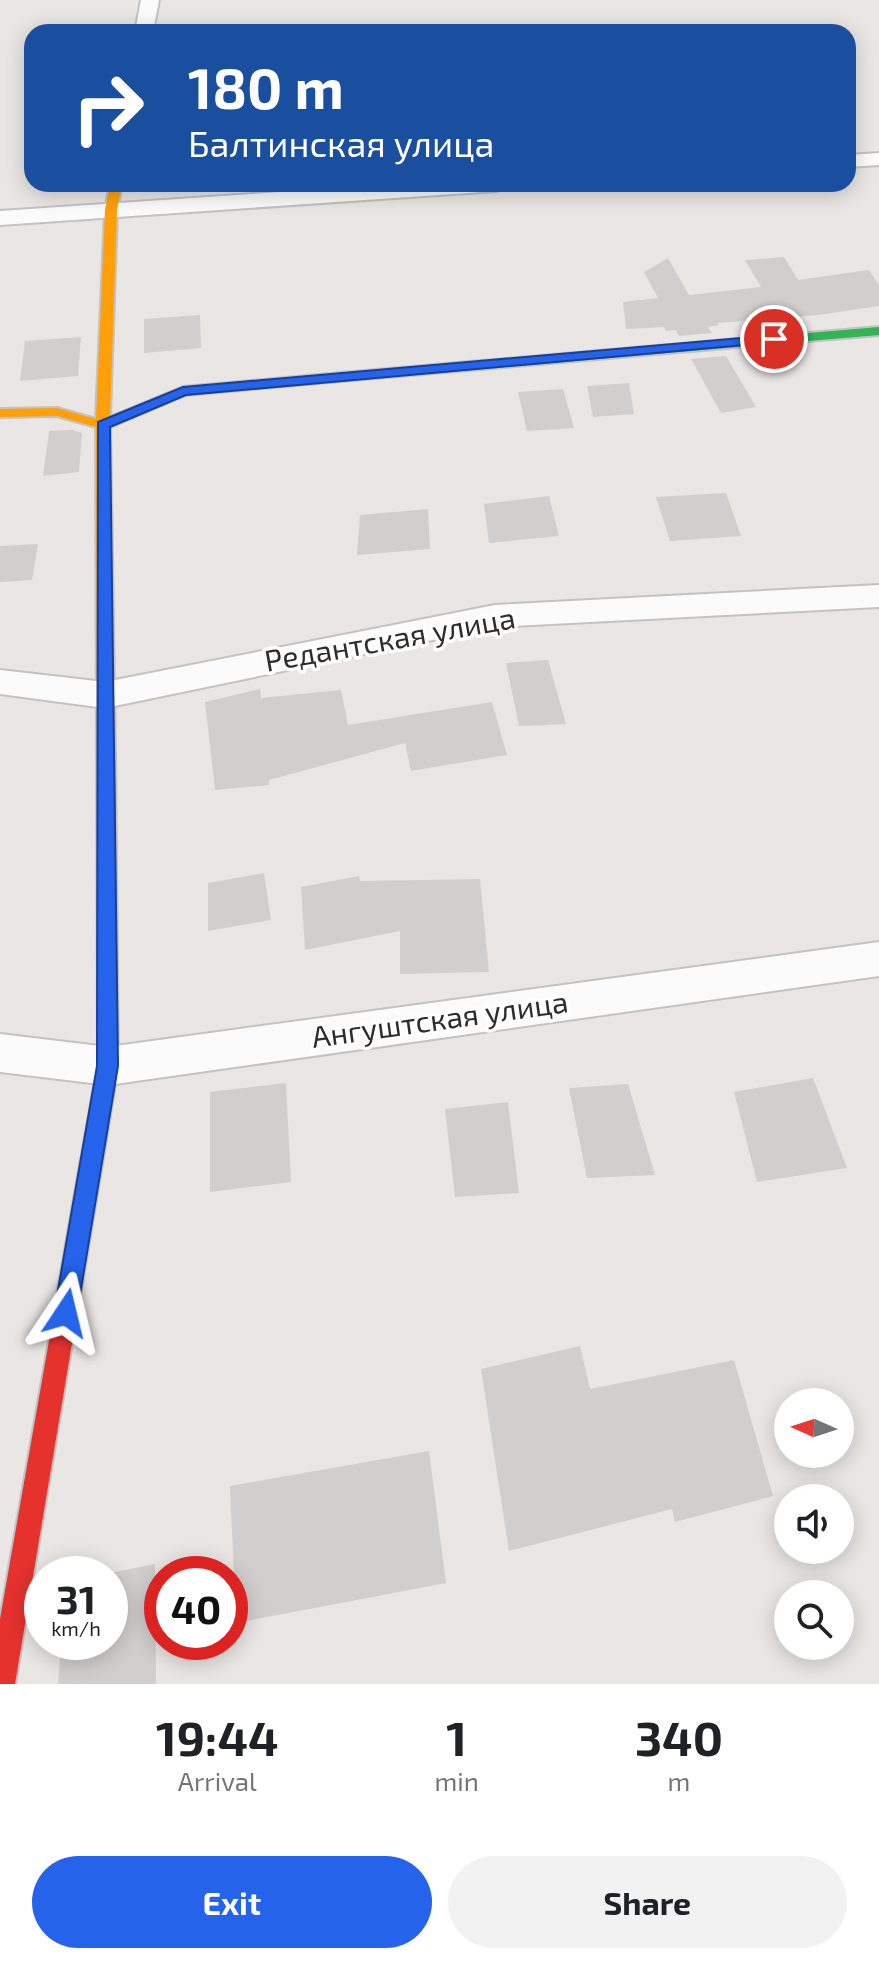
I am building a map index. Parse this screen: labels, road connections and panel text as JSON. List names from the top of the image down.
{
  "streets": {
    "street": ["Редантская улица", "Ангуштская улица"]
  },
  "north": "left",
  "page": {
    "turn": ["180 m", "Балтинская улица"],
    "speed": "31 km/h",
    "limit": "40",
    "eta": [
      "19:44",
      "Arrival",
      "1",
      "min",
      "340",
      "m"
    ],
    "buttons": ["Exit", "Share"]
  }
}
